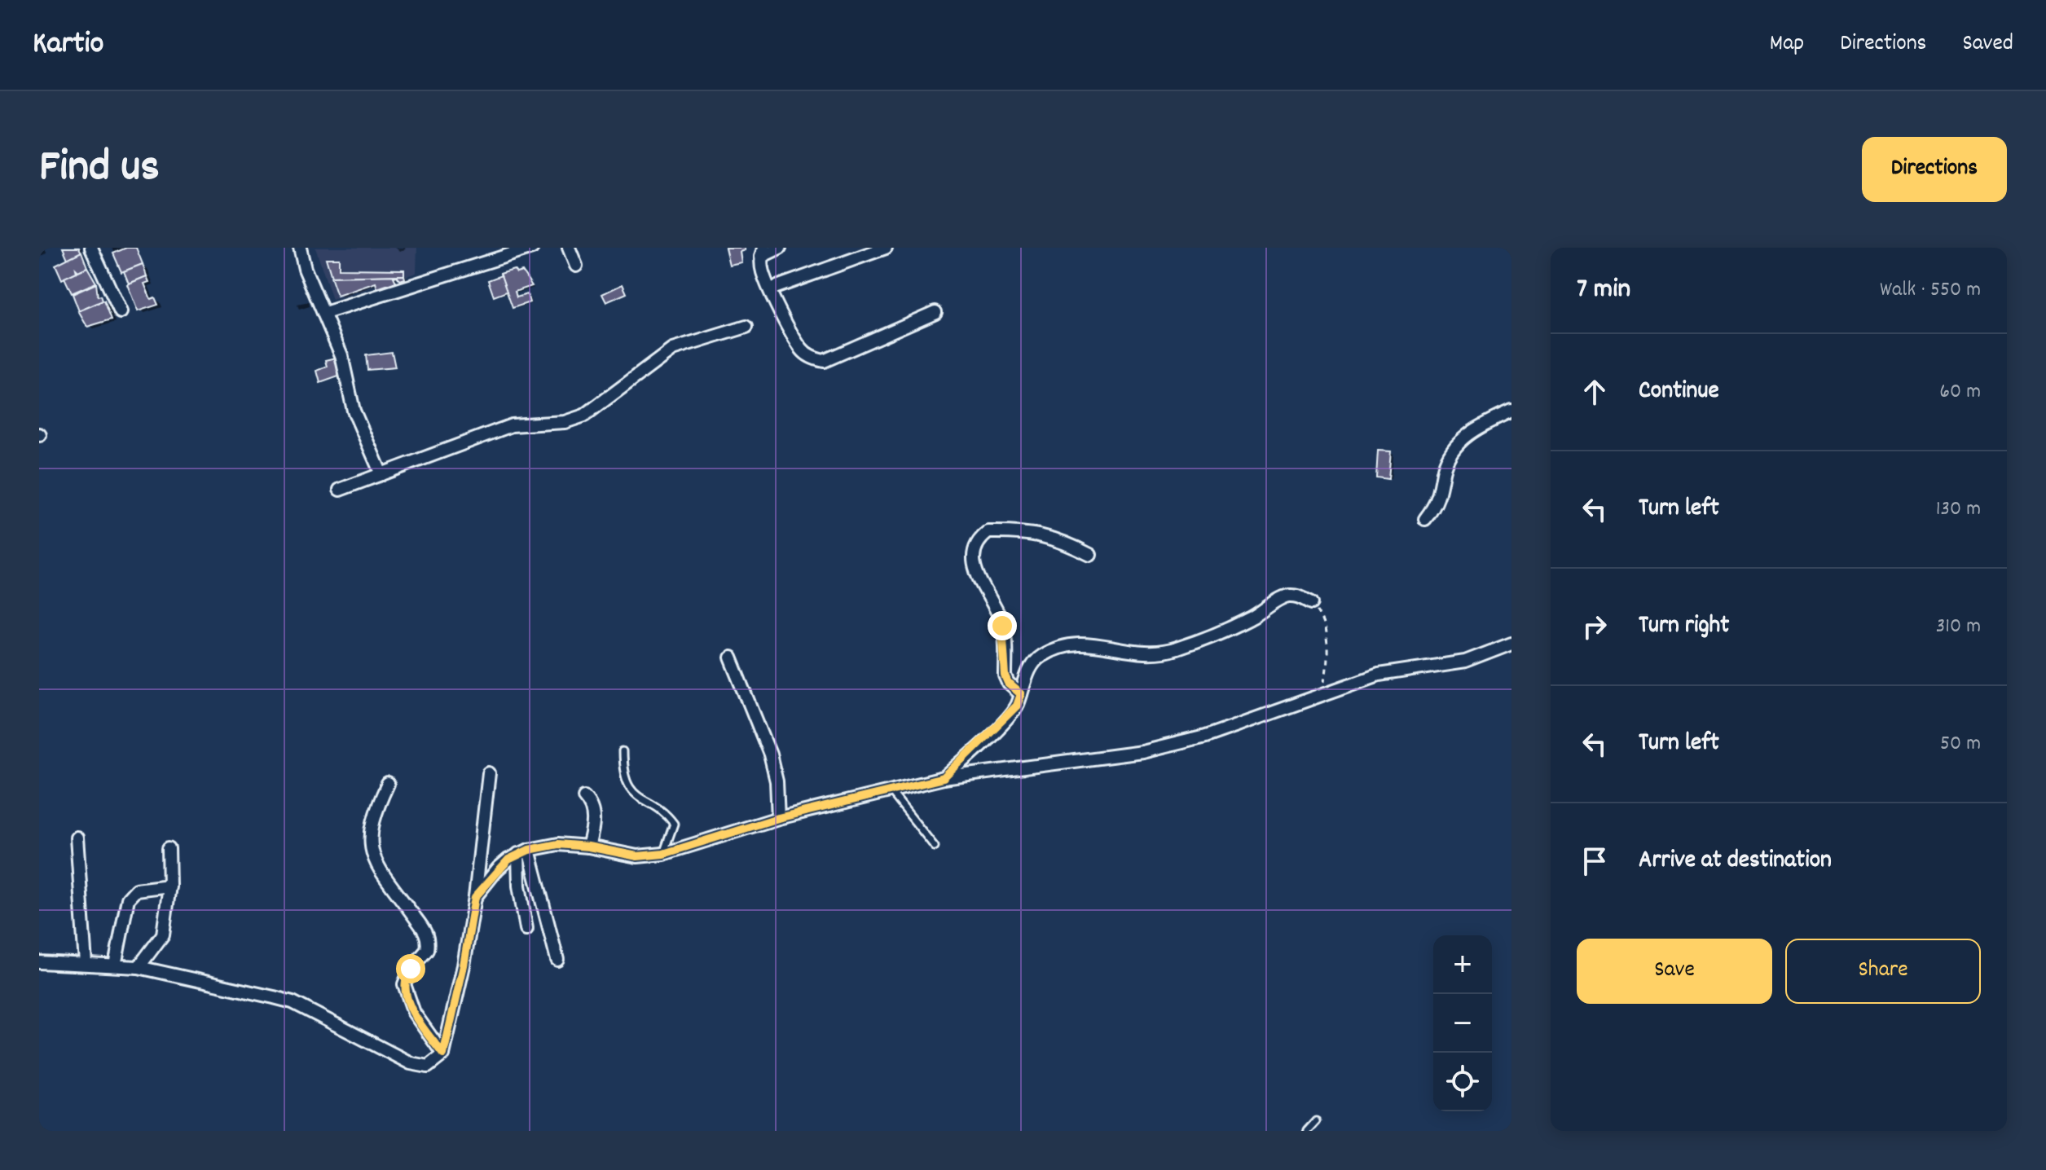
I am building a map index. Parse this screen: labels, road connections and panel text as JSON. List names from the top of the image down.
{
  "page": {
    "header": "Kartio",
    "nav": ["Map", "Directions", "Saved"],
    "title": "Find us",
    "buttons": [
      "Directions",
      ["Save", "Share"]
    ],
    "heading": ["7 min", "Walk · 550 m"],
    "list": [
      ["Continue", "60 m"],
      ["Turn left", "130 m"],
      ["Turn right", "310 m"],
      ["Turn left", "50 m"],
      "Arrive at destination"
    ],
    "map_buttons": ["+", "−"]
  }
}
